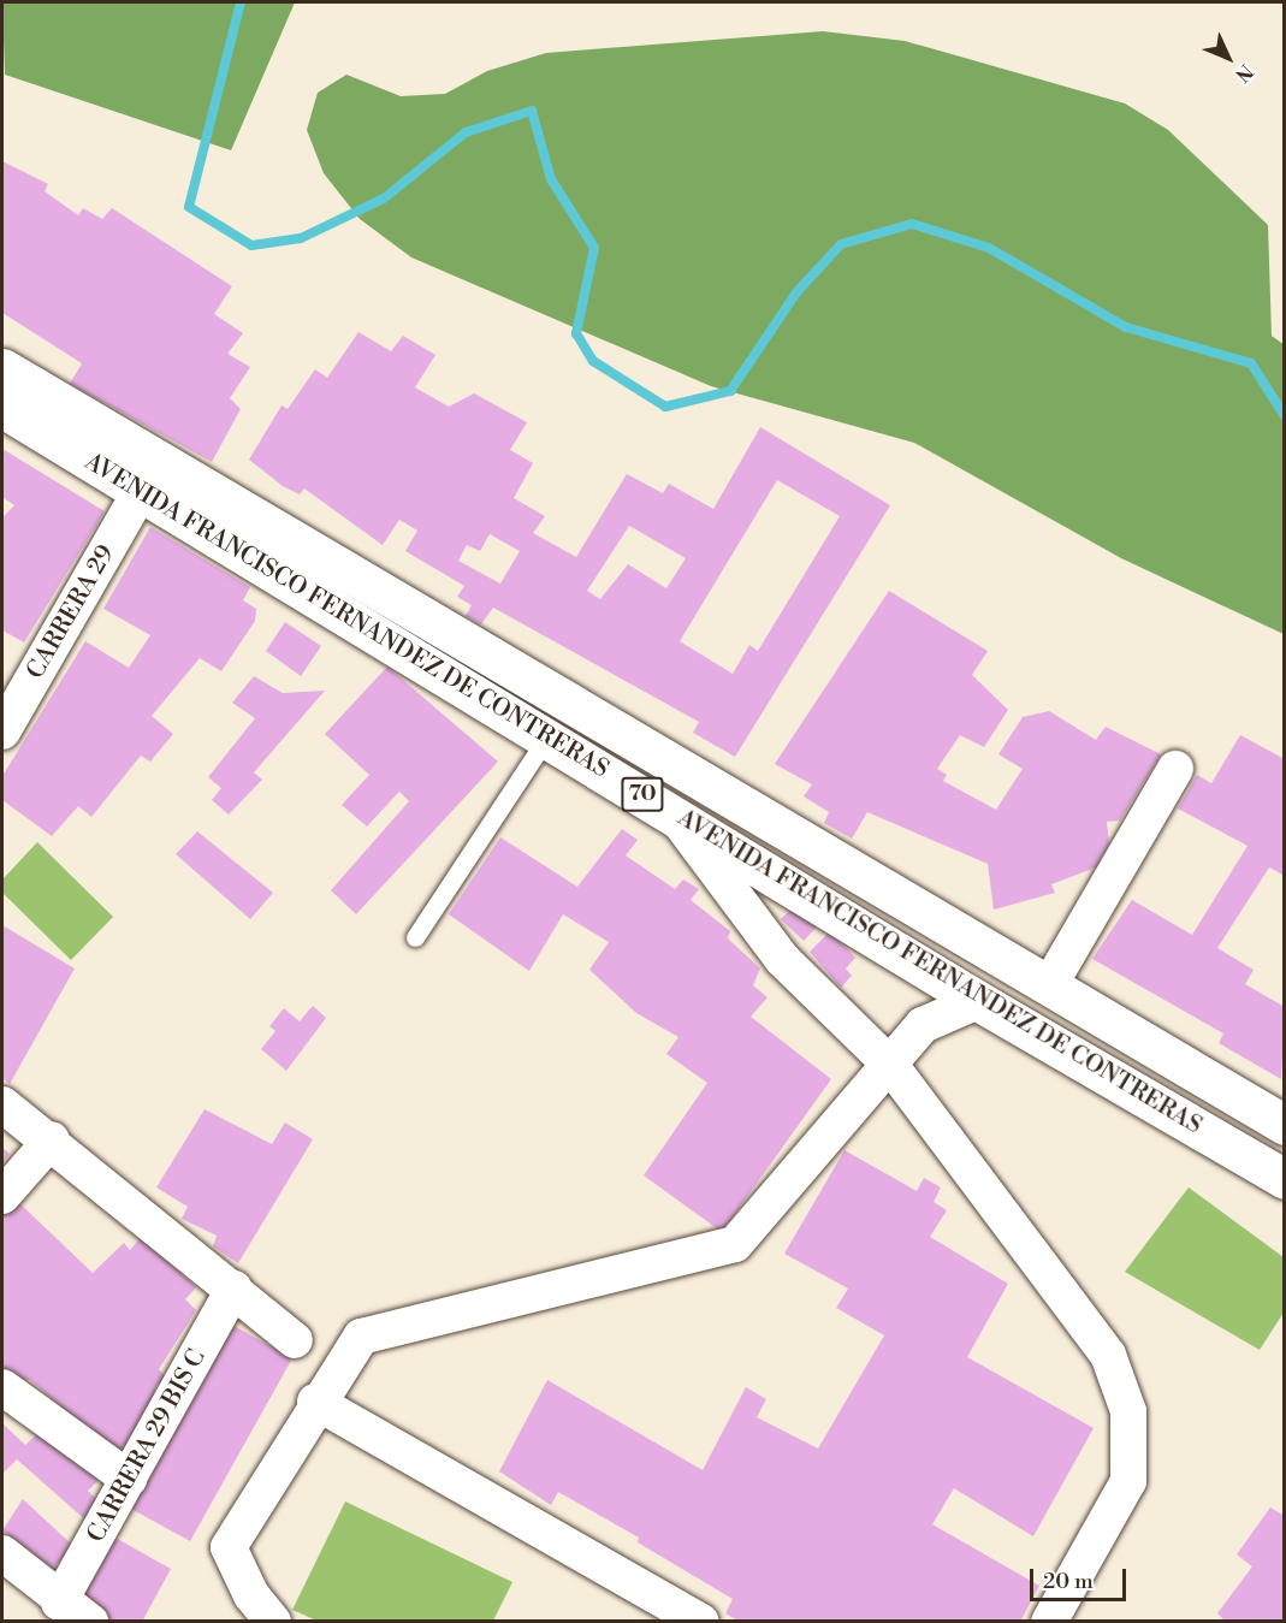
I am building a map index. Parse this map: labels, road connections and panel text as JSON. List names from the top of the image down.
{
  "streets": {
    "main road": ["AVENIDA FRANCISCO FERNANDEZ DE CONTRERAS", "70"],
    "street": ["CARRERA 29", "CARRERA 29 BIS C"]
  },
  "crossings": [
    ["CARRERA 29", "AVENIDA FRANCISCO FERNANDEZ DE CONTRERAS"]
  ],
  "scale_bar": "20 m",
  "north": "bottom right"
}
